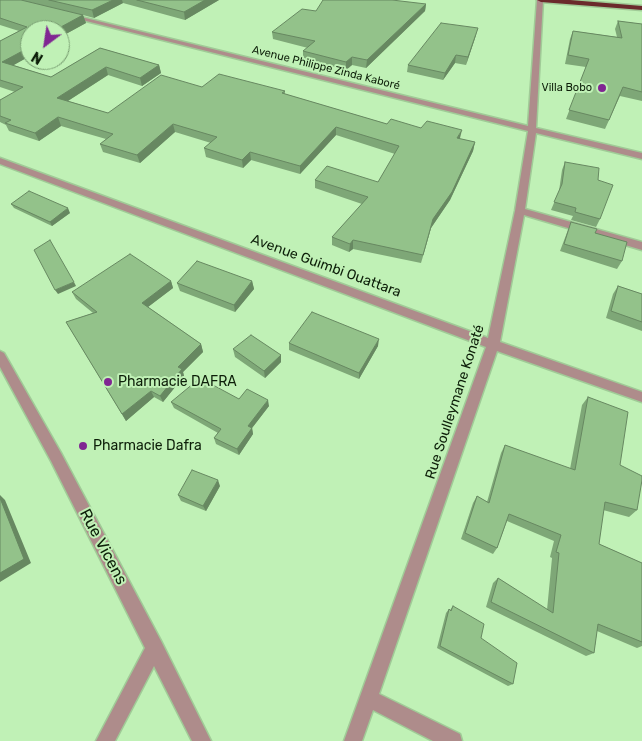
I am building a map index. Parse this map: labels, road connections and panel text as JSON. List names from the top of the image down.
{
  "streets": {
    "street": [
      "Avenue Philippe Zinda Kaboré",
      "Avenue Guimbi Ouattara",
      "Rue Soulleymane Konaté",
      "Rue Vicens"
    ]
  },
  "crossings": [
    ["Avenue Philippe Zinda Kaboré", "Rue Soulleymane Konaté"],
    ["Avenue Guimbi Ouattara", "Rue Soulleymane Konaté"]
  ],
  "places": ["Villa Bobo", "Pharmacie DAFRA", "Pharmacie Dafra"],
  "north": "bottom left"
}
